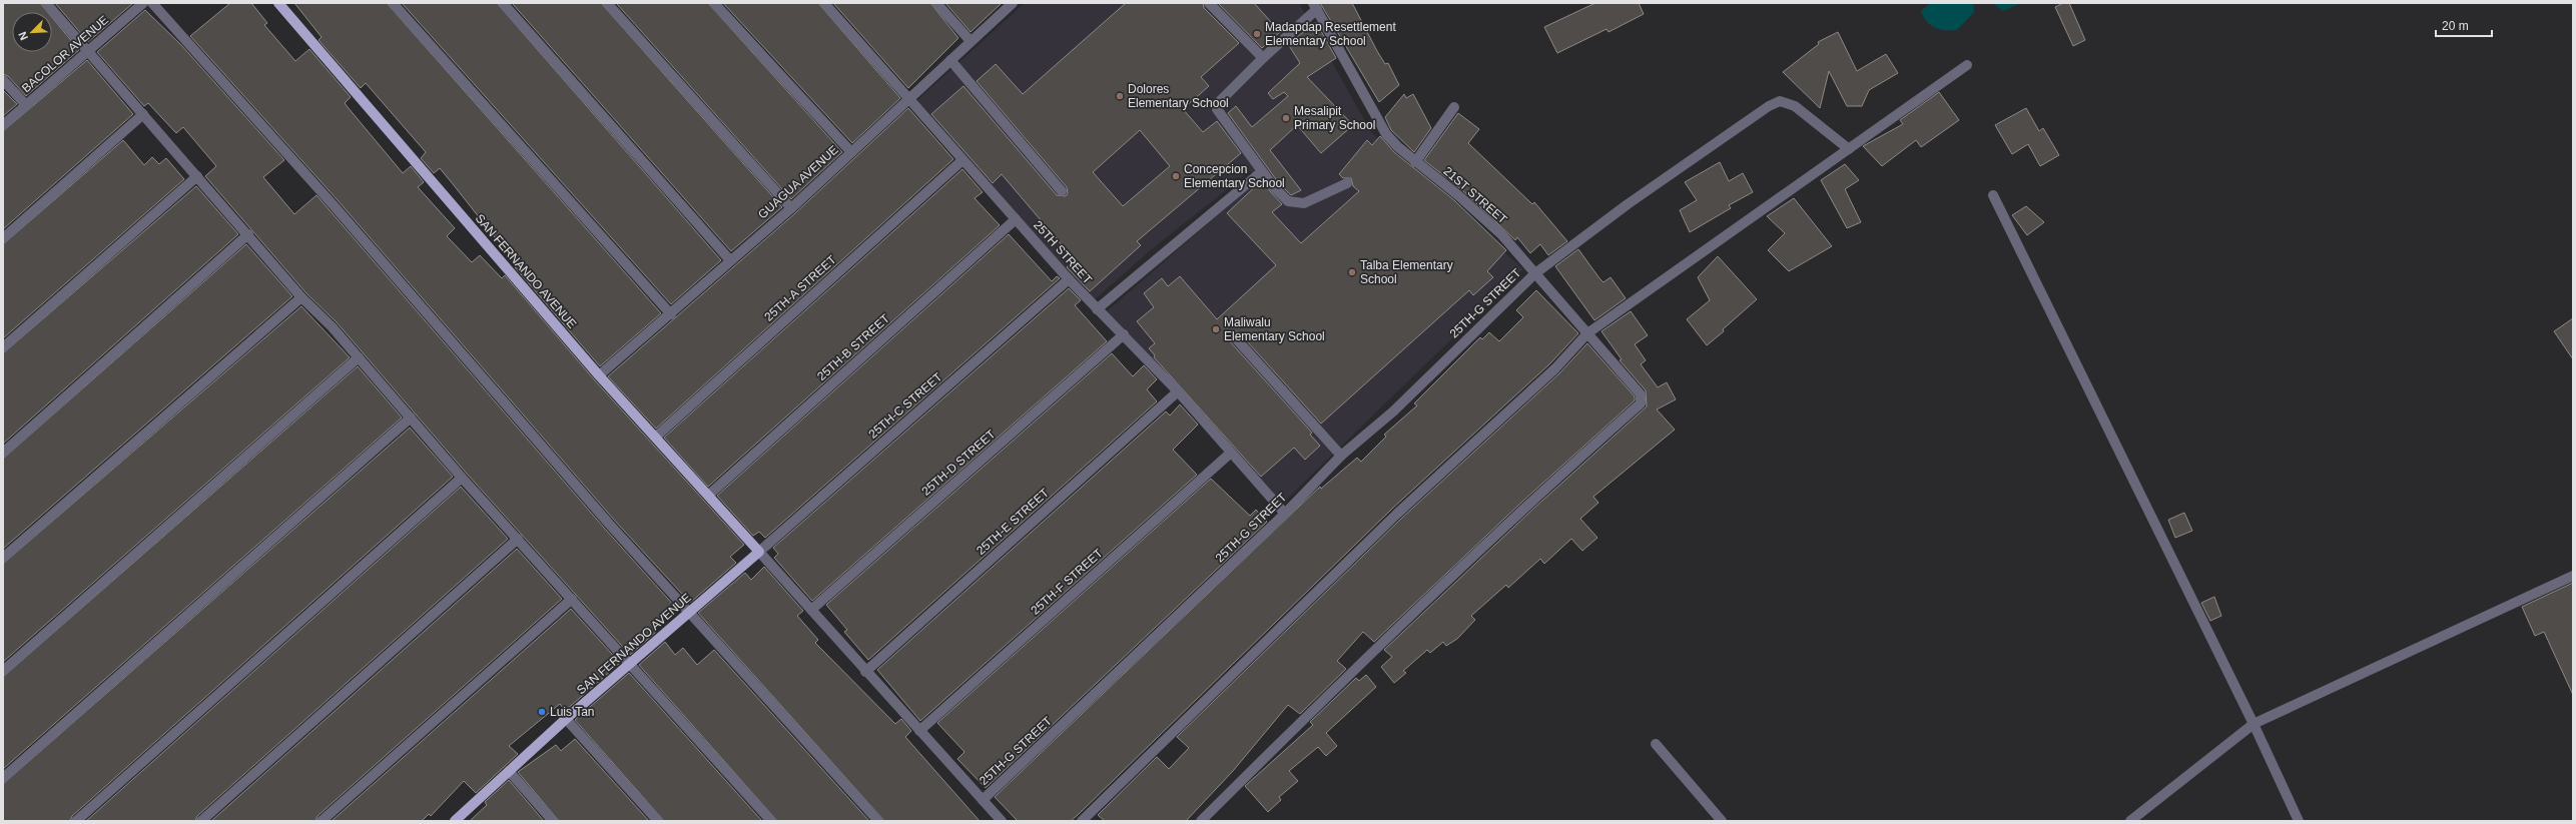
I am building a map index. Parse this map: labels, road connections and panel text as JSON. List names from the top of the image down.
{
  "streets": {
    "main road": ["SAN FERNANDO AVENUE"],
    "street": [
      "BACOLOR AVENUE",
      "GUAGUA AVENUE",
      "21ST STREET",
      "25TH STREET",
      "25TH-A STREET",
      "25TH-G STREET",
      "25TH-B STREET",
      "25TH-C STREET",
      "25TH-D STREET",
      "25TH-E STREET",
      "25TH-F STREET"
    ]
  },
  "crossings": [
    ["GUAGUA AVENUE", "25TH STREET"],
    ["GUAGUA AVENUE", "SAN FERNANDO AVENUE"],
    ["21ST STREET", "25TH-G STREET"],
    ["25TH STREET", "25TH-A STREET"],
    ["25TH STREET", "25TH-G STREET"],
    ["25TH STREET", "25TH-B STREET"],
    ["25TH STREET", "25TH-C STREET"],
    ["25TH STREET", "25TH-D STREET"],
    ["25TH STREET", "25TH-E STREET"],
    ["25TH STREET", "25TH-F STREET"],
    ["SAN FERNANDO AVENUE", "25TH-A STREET"],
    ["SAN FERNANDO AVENUE", "25TH-G STREET"],
    ["SAN FERNANDO AVENUE", "25TH-B STREET"],
    ["SAN FERNANDO AVENUE", "25TH-C STREET"],
    ["SAN FERNANDO AVENUE", "25TH-D STREET"],
    ["SAN FERNANDO AVENUE", "25TH-E STREET"],
    ["SAN FERNANDO AVENUE", "25TH-F STREET"]
  ],
  "places": [
    "Madapdap Resettlement Elementary School",
    "Dolores Elementary School",
    "Mesalipit Primary School",
    "Concepcion Elementary School",
    "Talba Elementary School",
    "Maliwalu Elementary School",
    "Luis Tan"
  ],
  "scale_bar": "20 m",
  "north": "bottom left"
}
